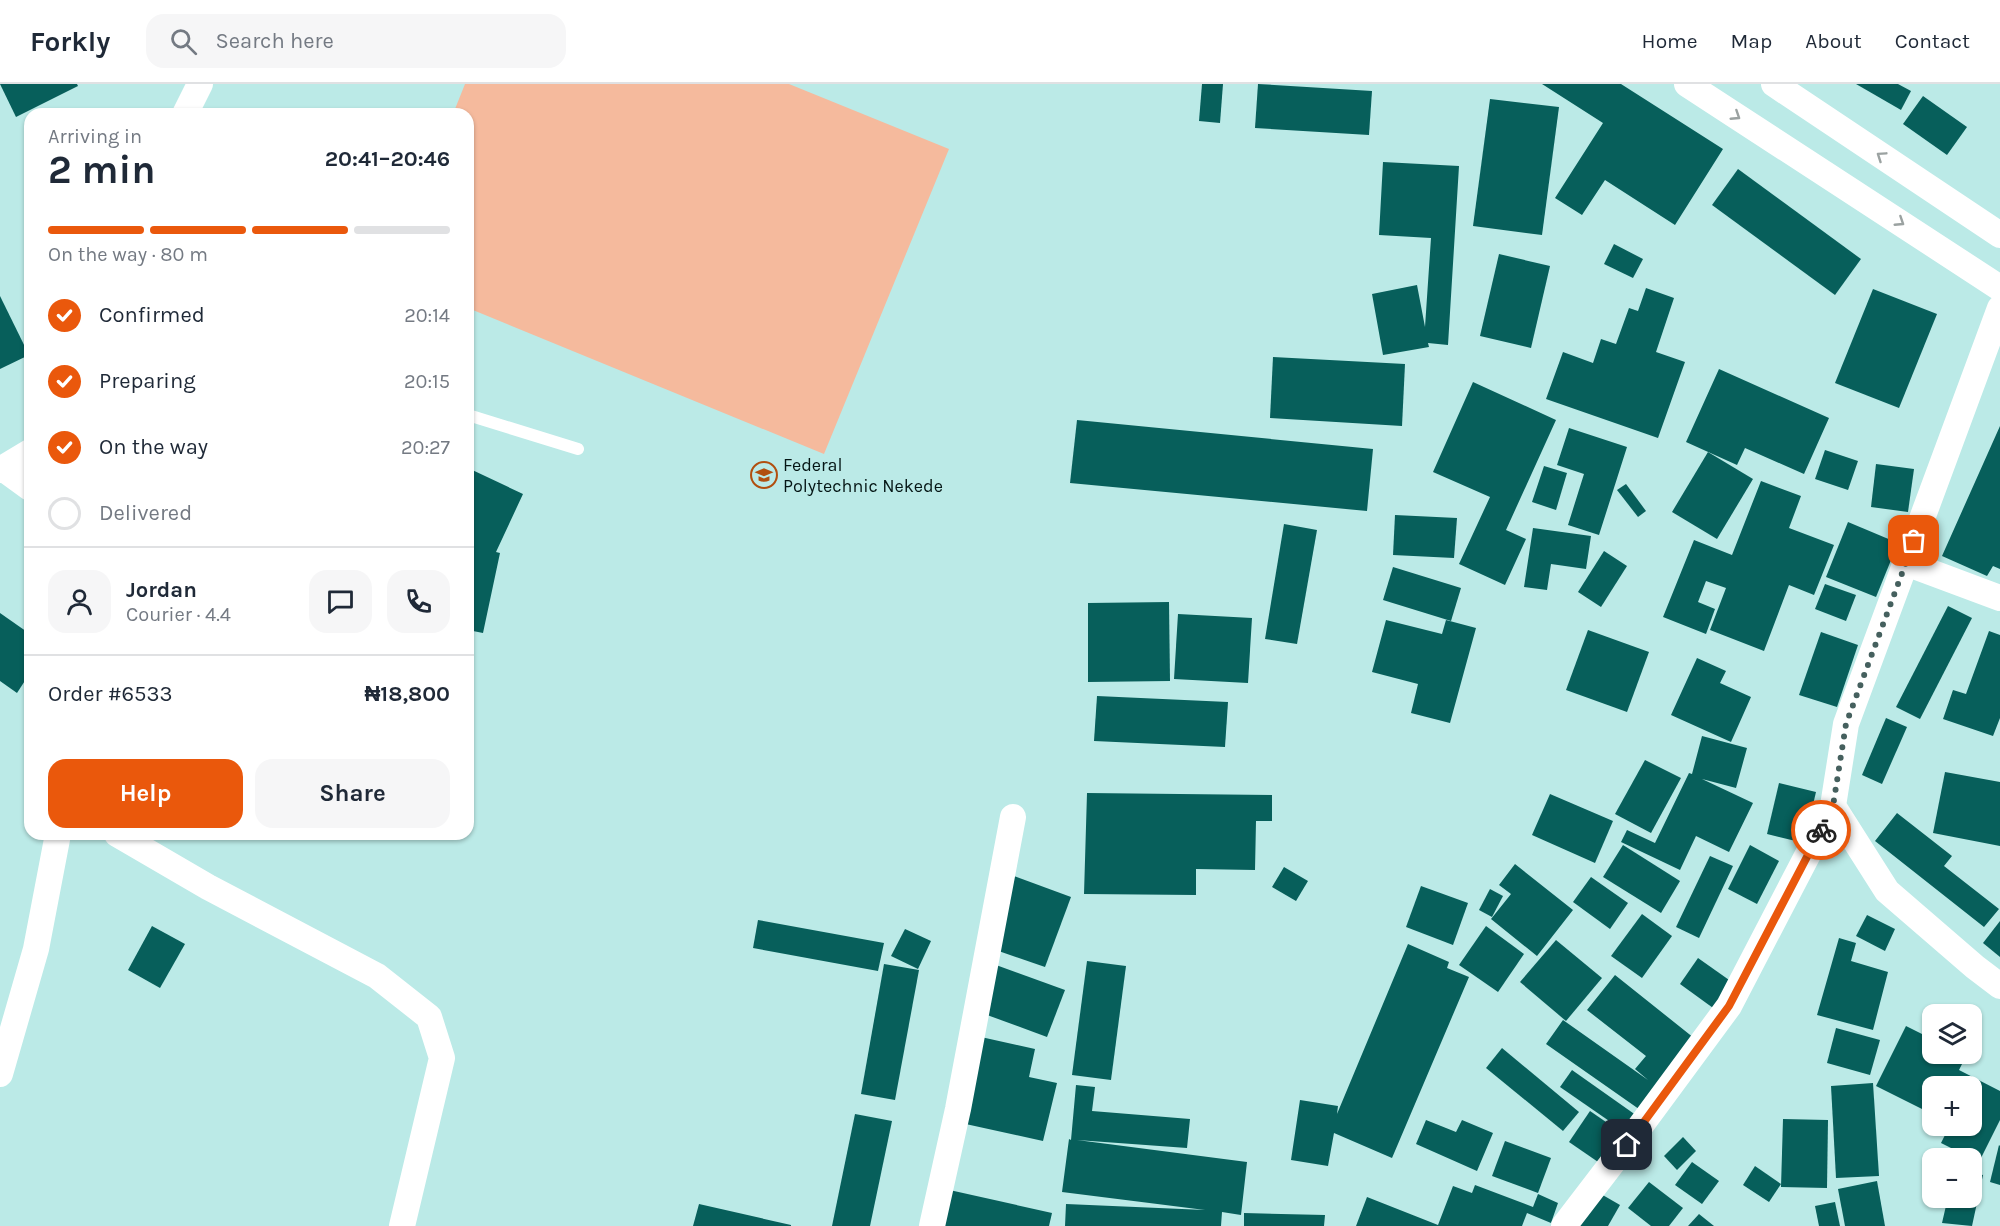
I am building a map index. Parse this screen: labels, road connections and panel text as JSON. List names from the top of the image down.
{
  "places": {
    "school or university": ["Federal Polytechnic Nekede"]
  },
  "page": {
    "header": "Forkly",
    "search": "Search here",
    "nav": [
      "Home",
      "Map",
      "About",
      "Contact"
    ],
    "heading": ["2 min", "Arriving in", "20:41–20:46"],
    "panel": [
      "Jordan",
      "Courier · 4.4",
      "Order #6533",
      "₦18,800"
    ],
    "bar": "On the way · 80 m",
    "list": [
      ["Confirmed", "20:14"],
      ["Preparing", "20:15"],
      ["On the way", "20:27"],
      "Delivered"
    ],
    "buttons": ["Help", "Share"],
    "map_buttons": ["+", "−"]
  }
}
